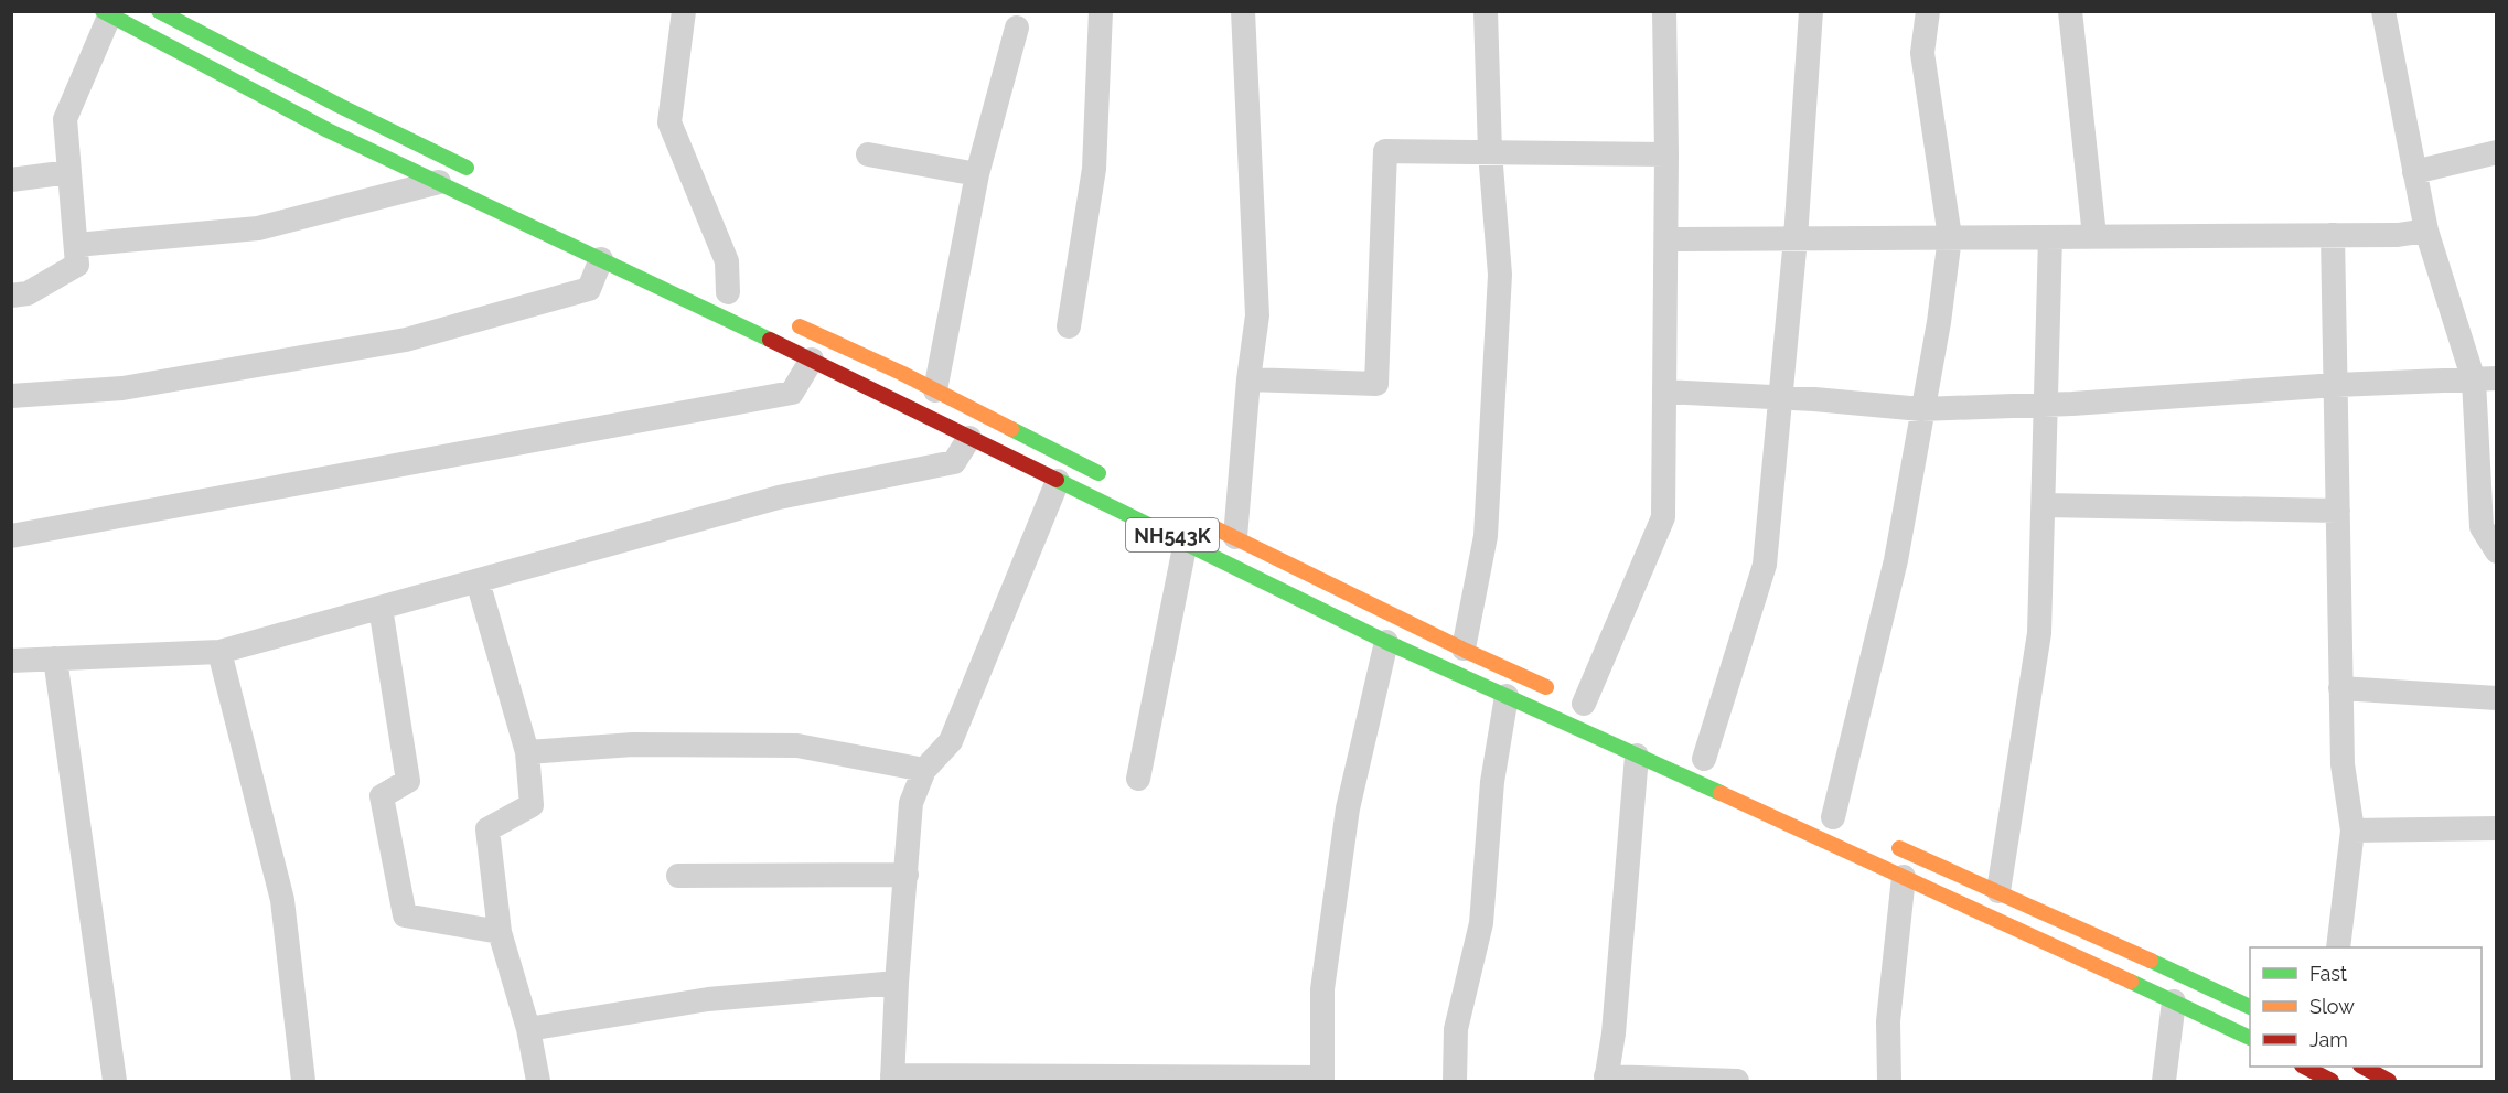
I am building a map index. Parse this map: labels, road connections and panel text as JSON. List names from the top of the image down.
{
  "streets": {
    "highway": ["NH543K"]
  },
  "legend": ["Fast", "Slow", "Jam"]
}
